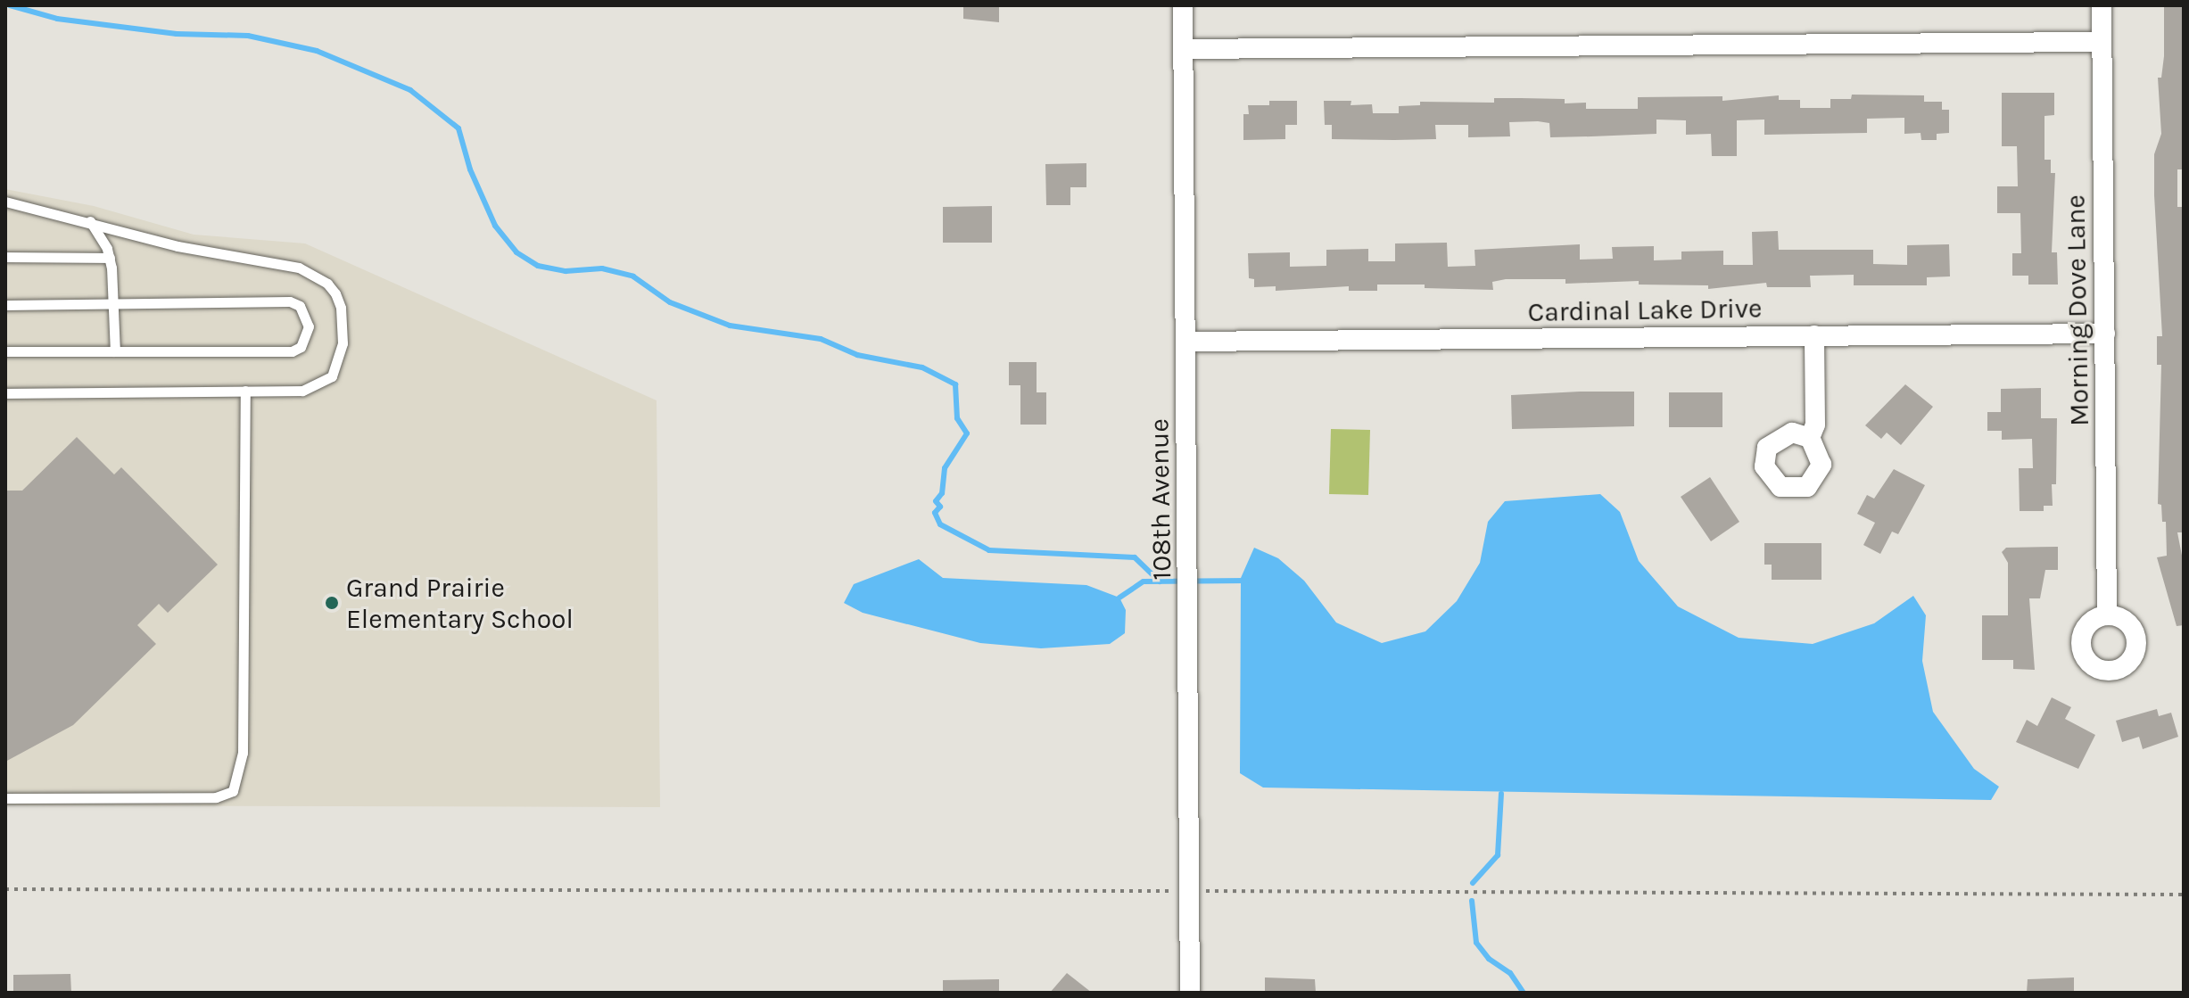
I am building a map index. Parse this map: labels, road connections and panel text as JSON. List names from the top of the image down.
{
  "streets": {
    "street": ["Cardinal Lake Drive", "Morning Dove Lane", "108th Avenue"]
  },
  "crossings": [
    ["Cardinal Lake Drive", "Morning Dove Lane"],
    ["Cardinal Lake Drive", "108th Avenue"]
  ],
  "places": ["Grand Prairie Elementary School"]
}
